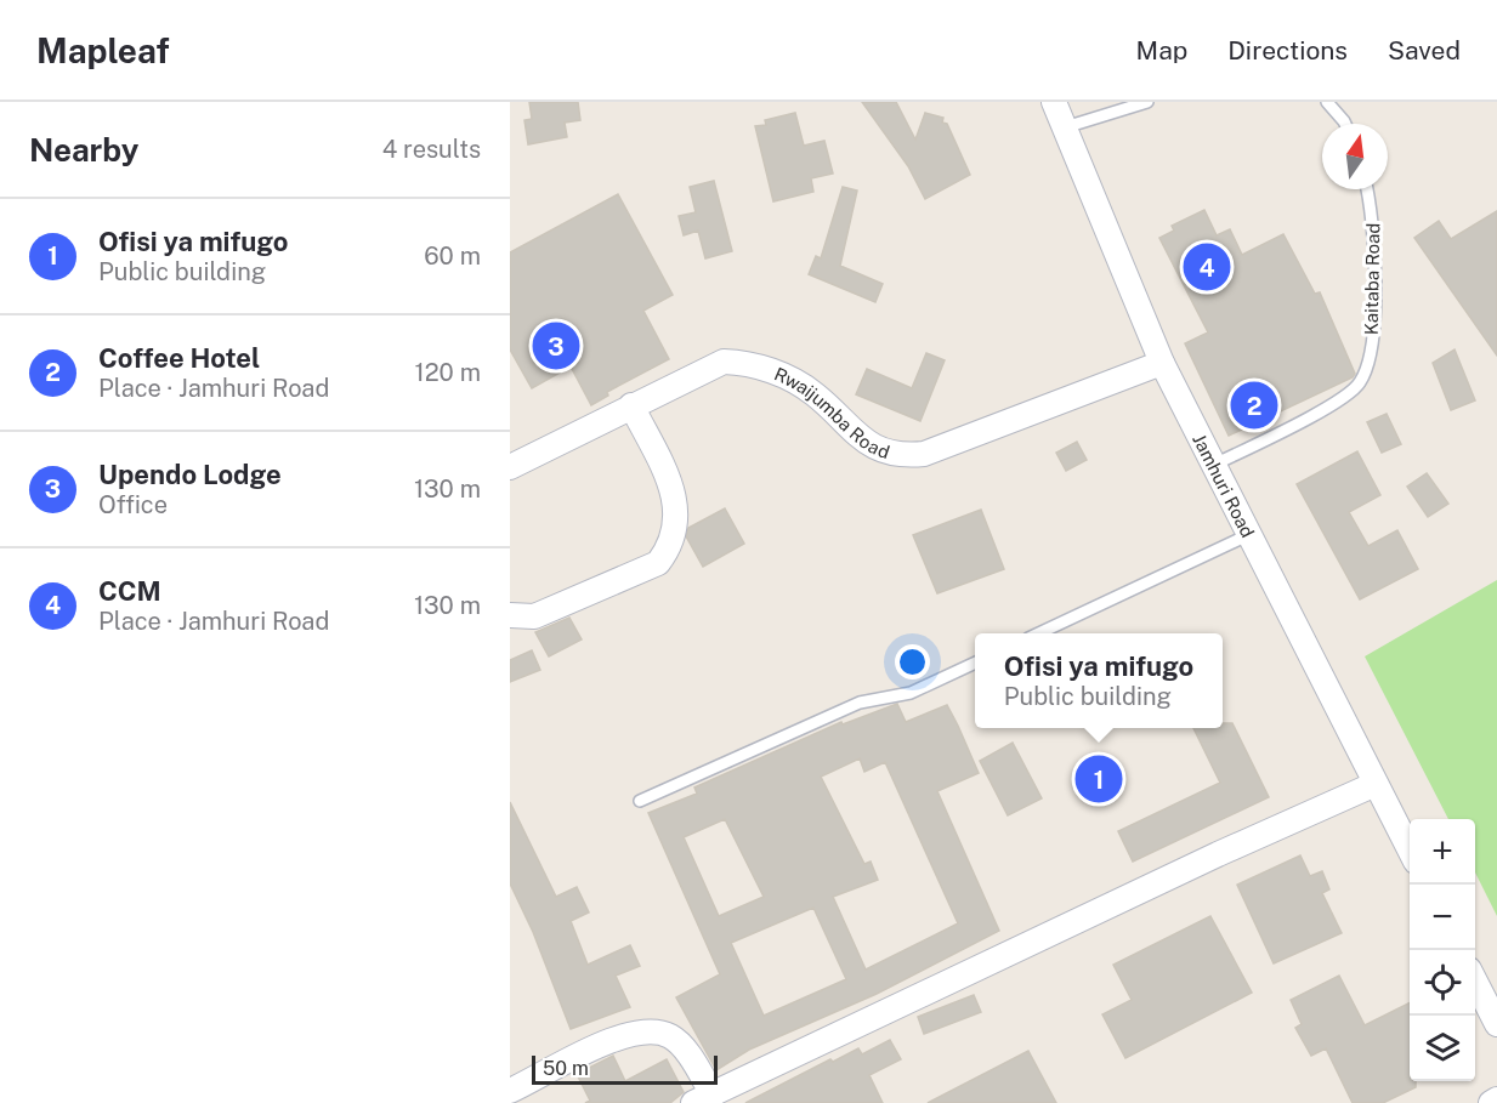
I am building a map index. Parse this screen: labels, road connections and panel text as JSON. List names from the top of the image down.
{
  "streets": {
    "street": ["Rwaijumba Road", "Jamhuri Road"],
    "lane": ["Kaitaba Road"]
  },
  "crossings": [
    ["Kaitaba Road", "Jamhuri Road"],
    ["Rwaijumba Road", "Jamhuri Road"]
  ],
  "scale_bar": "50 m",
  "north": "top",
  "page": {
    "header": "Mapleaf",
    "nav": ["Map", "Directions", "Saved"],
    "heading": ["Nearby", "4 results"],
    "list": [
      {
        "mark": "1",
        "name": "Ofisi ya mifugo",
        "note": "Public building",
        "value": "60 m"
      },
      {
        "mark": "2",
        "name": "Coffee Hotel",
        "note": "Place · Jamhuri Road",
        "value": "120 m"
      },
      {
        "mark": "3",
        "name": "Upendo Lodge",
        "note": "Office",
        "value": "130 m"
      },
      {
        "mark": "4",
        "name": "CCM",
        "note": "Place · Jamhuri Road",
        "value": "130 m"
      }
    ],
    "pins": [
      "4",
      "3",
      "2",
      "1"
    ],
    "popup": ["Ofisi ya mifugo", "Public building"],
    "map_buttons": ["+", "−"],
    "scale": "50 m"
  }
}
